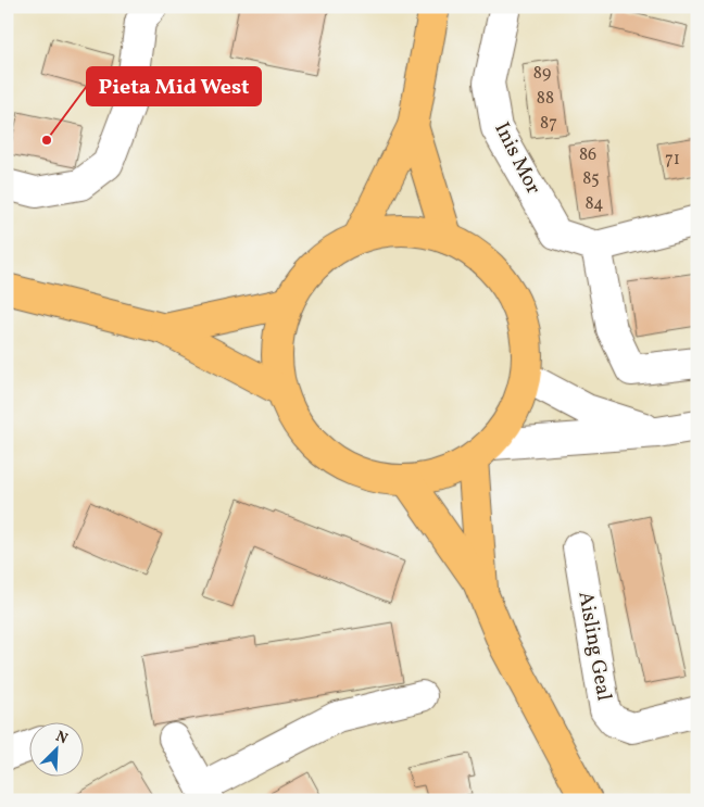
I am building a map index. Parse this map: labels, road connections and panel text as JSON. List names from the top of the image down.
{
  "streets": {
    "street": ["Inis Mor", "Aisling Geal"]
  },
  "places": ["Pieta Mid West"],
  "house_numbers": [
    "89",
    "88",
    "87",
    "86",
    "71",
    "85",
    "84"
  ],
  "north": "top right"
}
